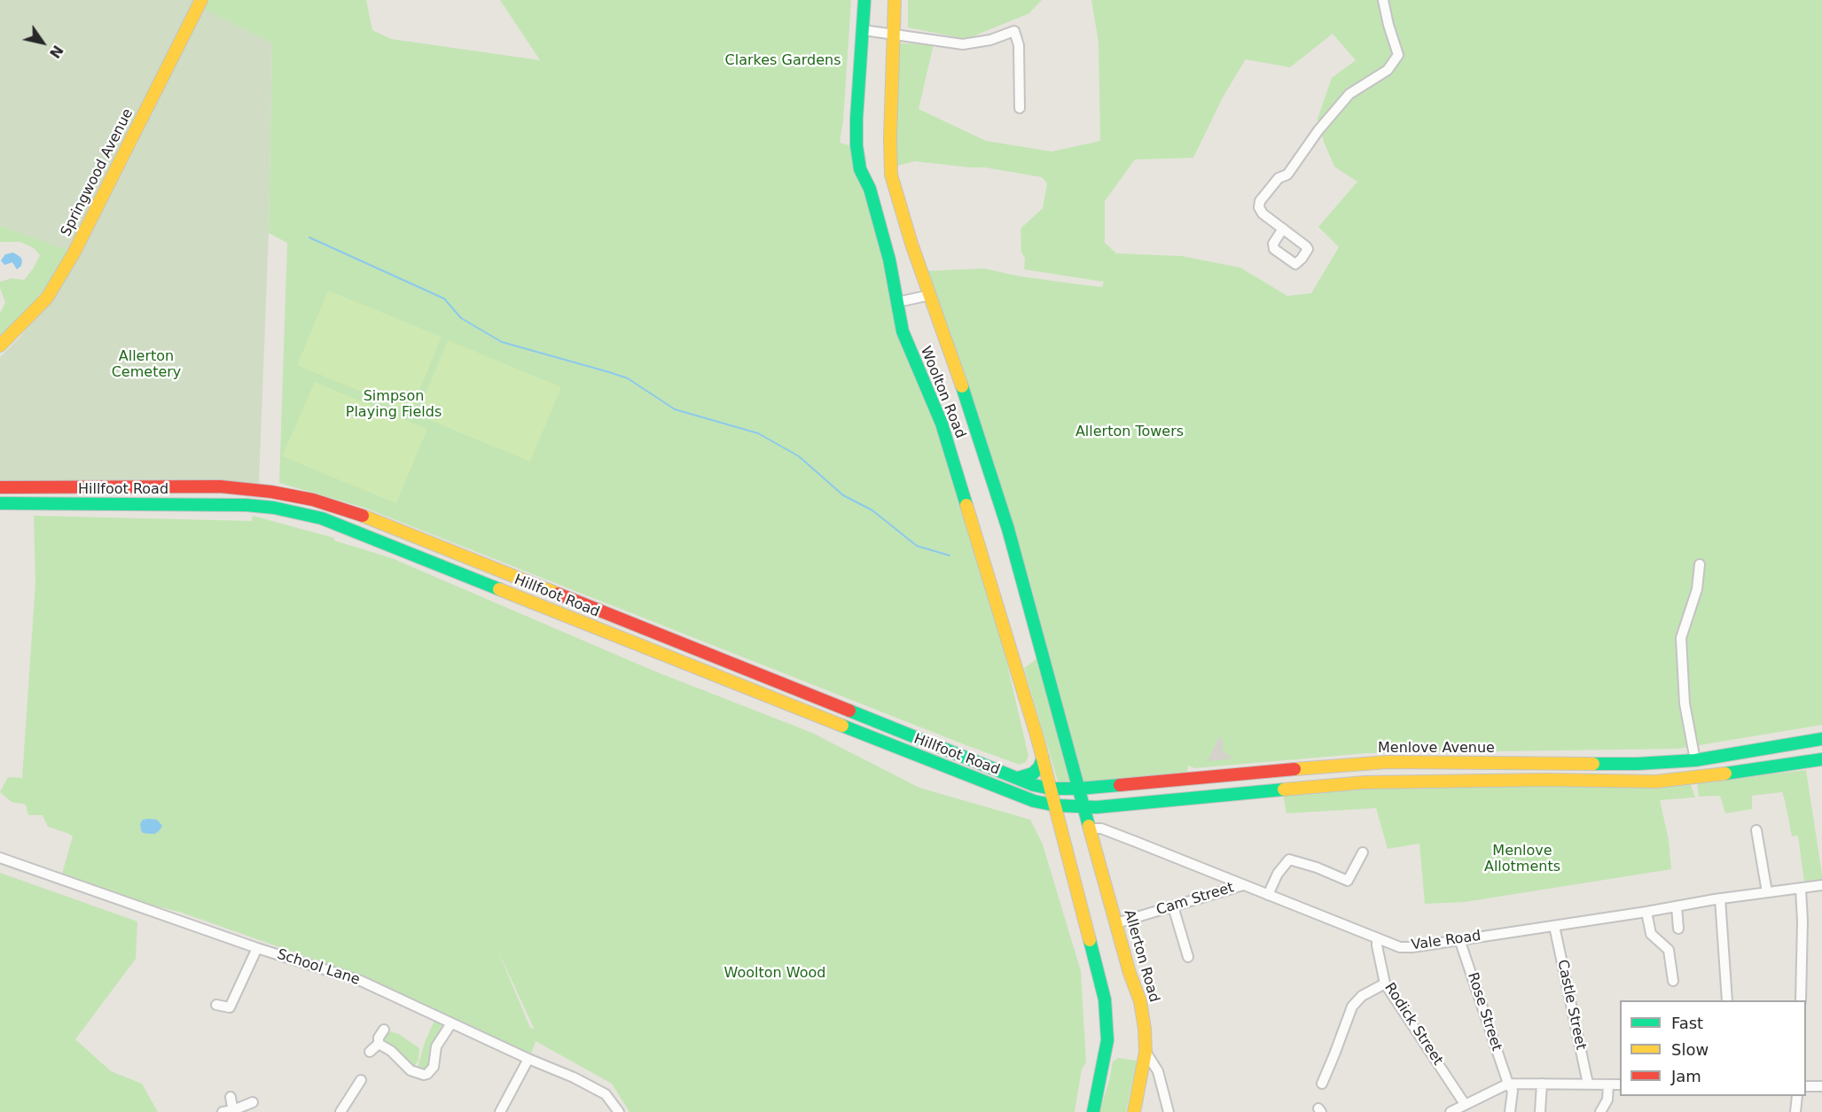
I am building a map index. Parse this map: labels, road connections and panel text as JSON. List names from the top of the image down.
{
  "streets": {
    "main road": [
      "Springwood Avenue",
      "Woolton Road",
      "Hillfoot Road",
      "Menlove Avenue",
      "Allerton Road"
    ],
    "street": [
      "Cam Street",
      "Vale Road",
      "School Lane",
      "Castle Street",
      "Rose Street",
      "Rodick Street"
    ]
  },
  "crossings": [
    ["Woolton Road", "Hillfoot Road"],
    ["Woolton Road", "Menlove Avenue"],
    ["Woolton Road", "Allerton Road"],
    ["Hillfoot Road", "Menlove Avenue"],
    ["Hillfoot Road", "Allerton Road"],
    ["Cam Street", "Vale Road"],
    ["Cam Street", "Allerton Road"],
    ["Vale Road", "Allerton Road"],
    ["Vale Road", "Castle Street"],
    ["Vale Road", "Rose Street"],
    ["Vale Road", "Rodick Street"]
  ],
  "parks": [
    "Clarkes Gardens",
    "Allerton Cemetery",
    "Simpson Playing Fields",
    "Allerton Towers",
    "Menlove Allotments",
    "Woolton Wood"
  ],
  "legend": ["Fast", "Slow", "Jam"],
  "north": "bottom right"
}
